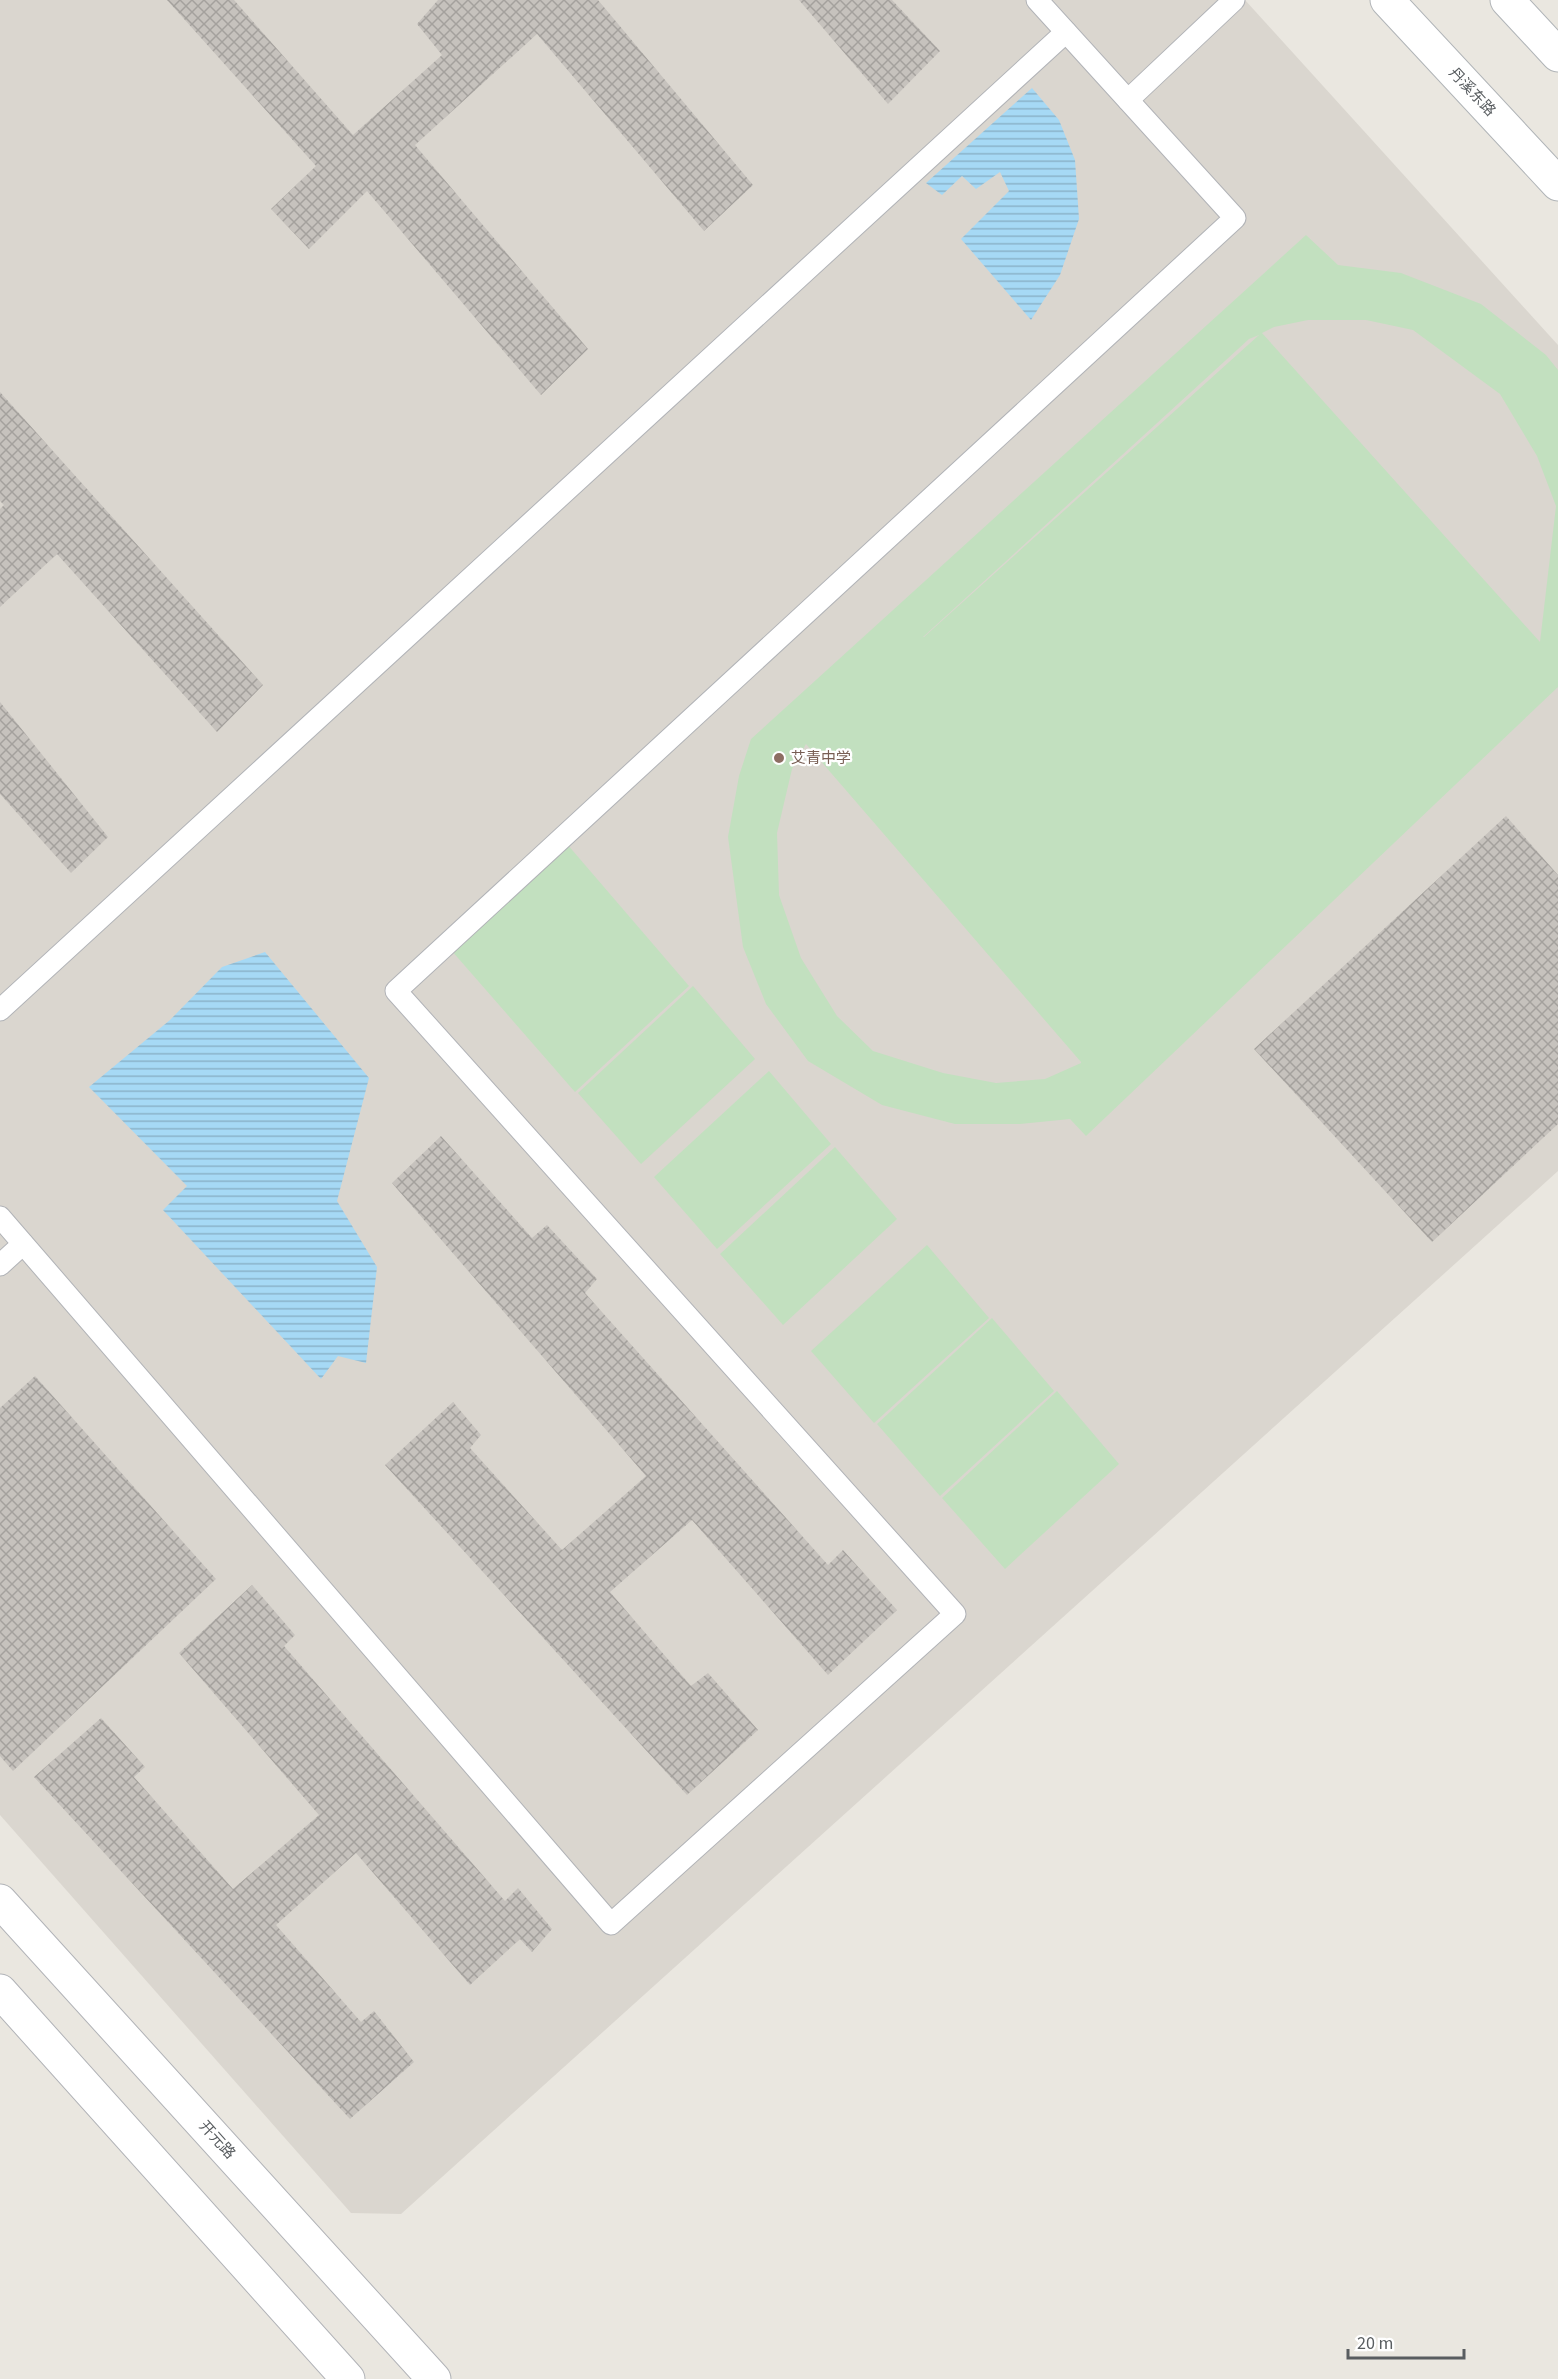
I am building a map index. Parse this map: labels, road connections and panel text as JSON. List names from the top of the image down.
{
  "streets": {
    "street": ["丹溪东路", "开元路"]
  },
  "places": ["艾青中学"],
  "scale_bar": "20 m"
}
